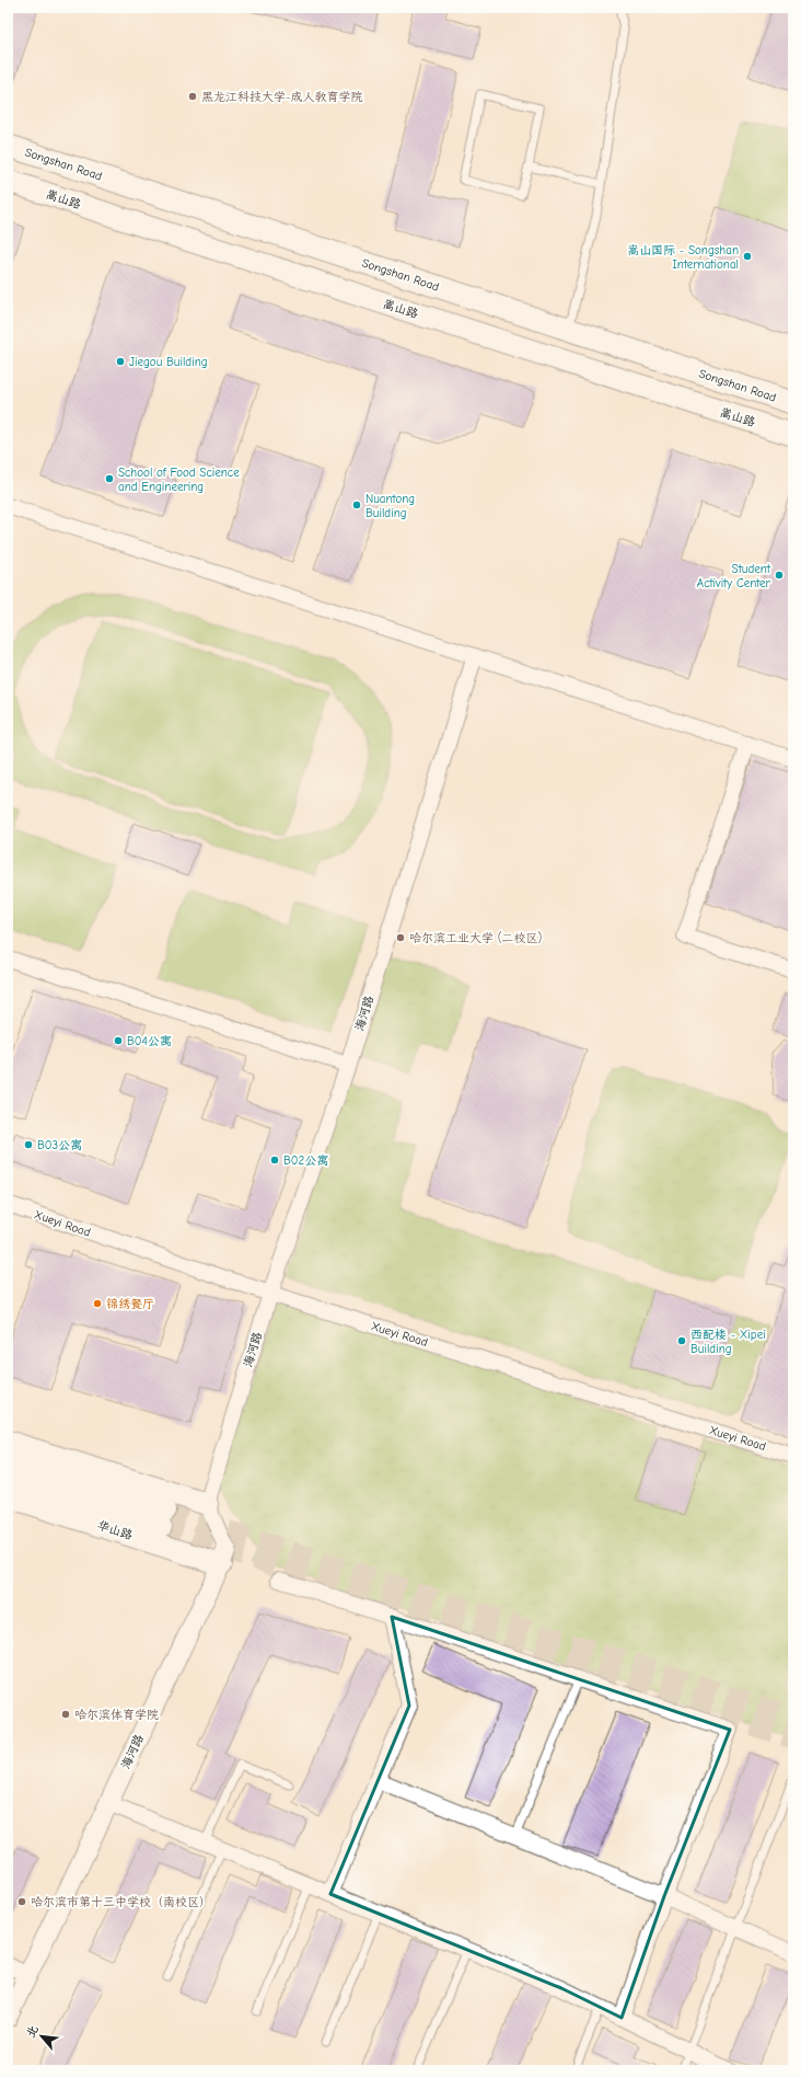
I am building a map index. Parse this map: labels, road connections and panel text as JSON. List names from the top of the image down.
{
  "streets": {
    "main road": ["Songshan Road", "嵩山路", "华山路"],
    "street": ["海河路", "Xueyi Road"]
  },
  "crossings": [
    ["海河路", "Xueyi Road"],
    ["海河路", "华山路"]
  ],
  "places": [
    "黑龙江科技大学-成人教育学院",
    "嵩山国际 - Songshan International",
    "Jiegou Building",
    "School of Food Science and Engineering",
    "Nuantong Building",
    "Student Activity Center",
    "哈尔滨工业大学 (二校区)",
    "B04公寓",
    "B03公寓",
    "B02公寓",
    "锦绣餐厅",
    "西配楼 - Xipei Building",
    "哈尔滨体育学院",
    "哈尔滨市第十三中学校（南校区）"
  ],
  "north": "top left"
}
